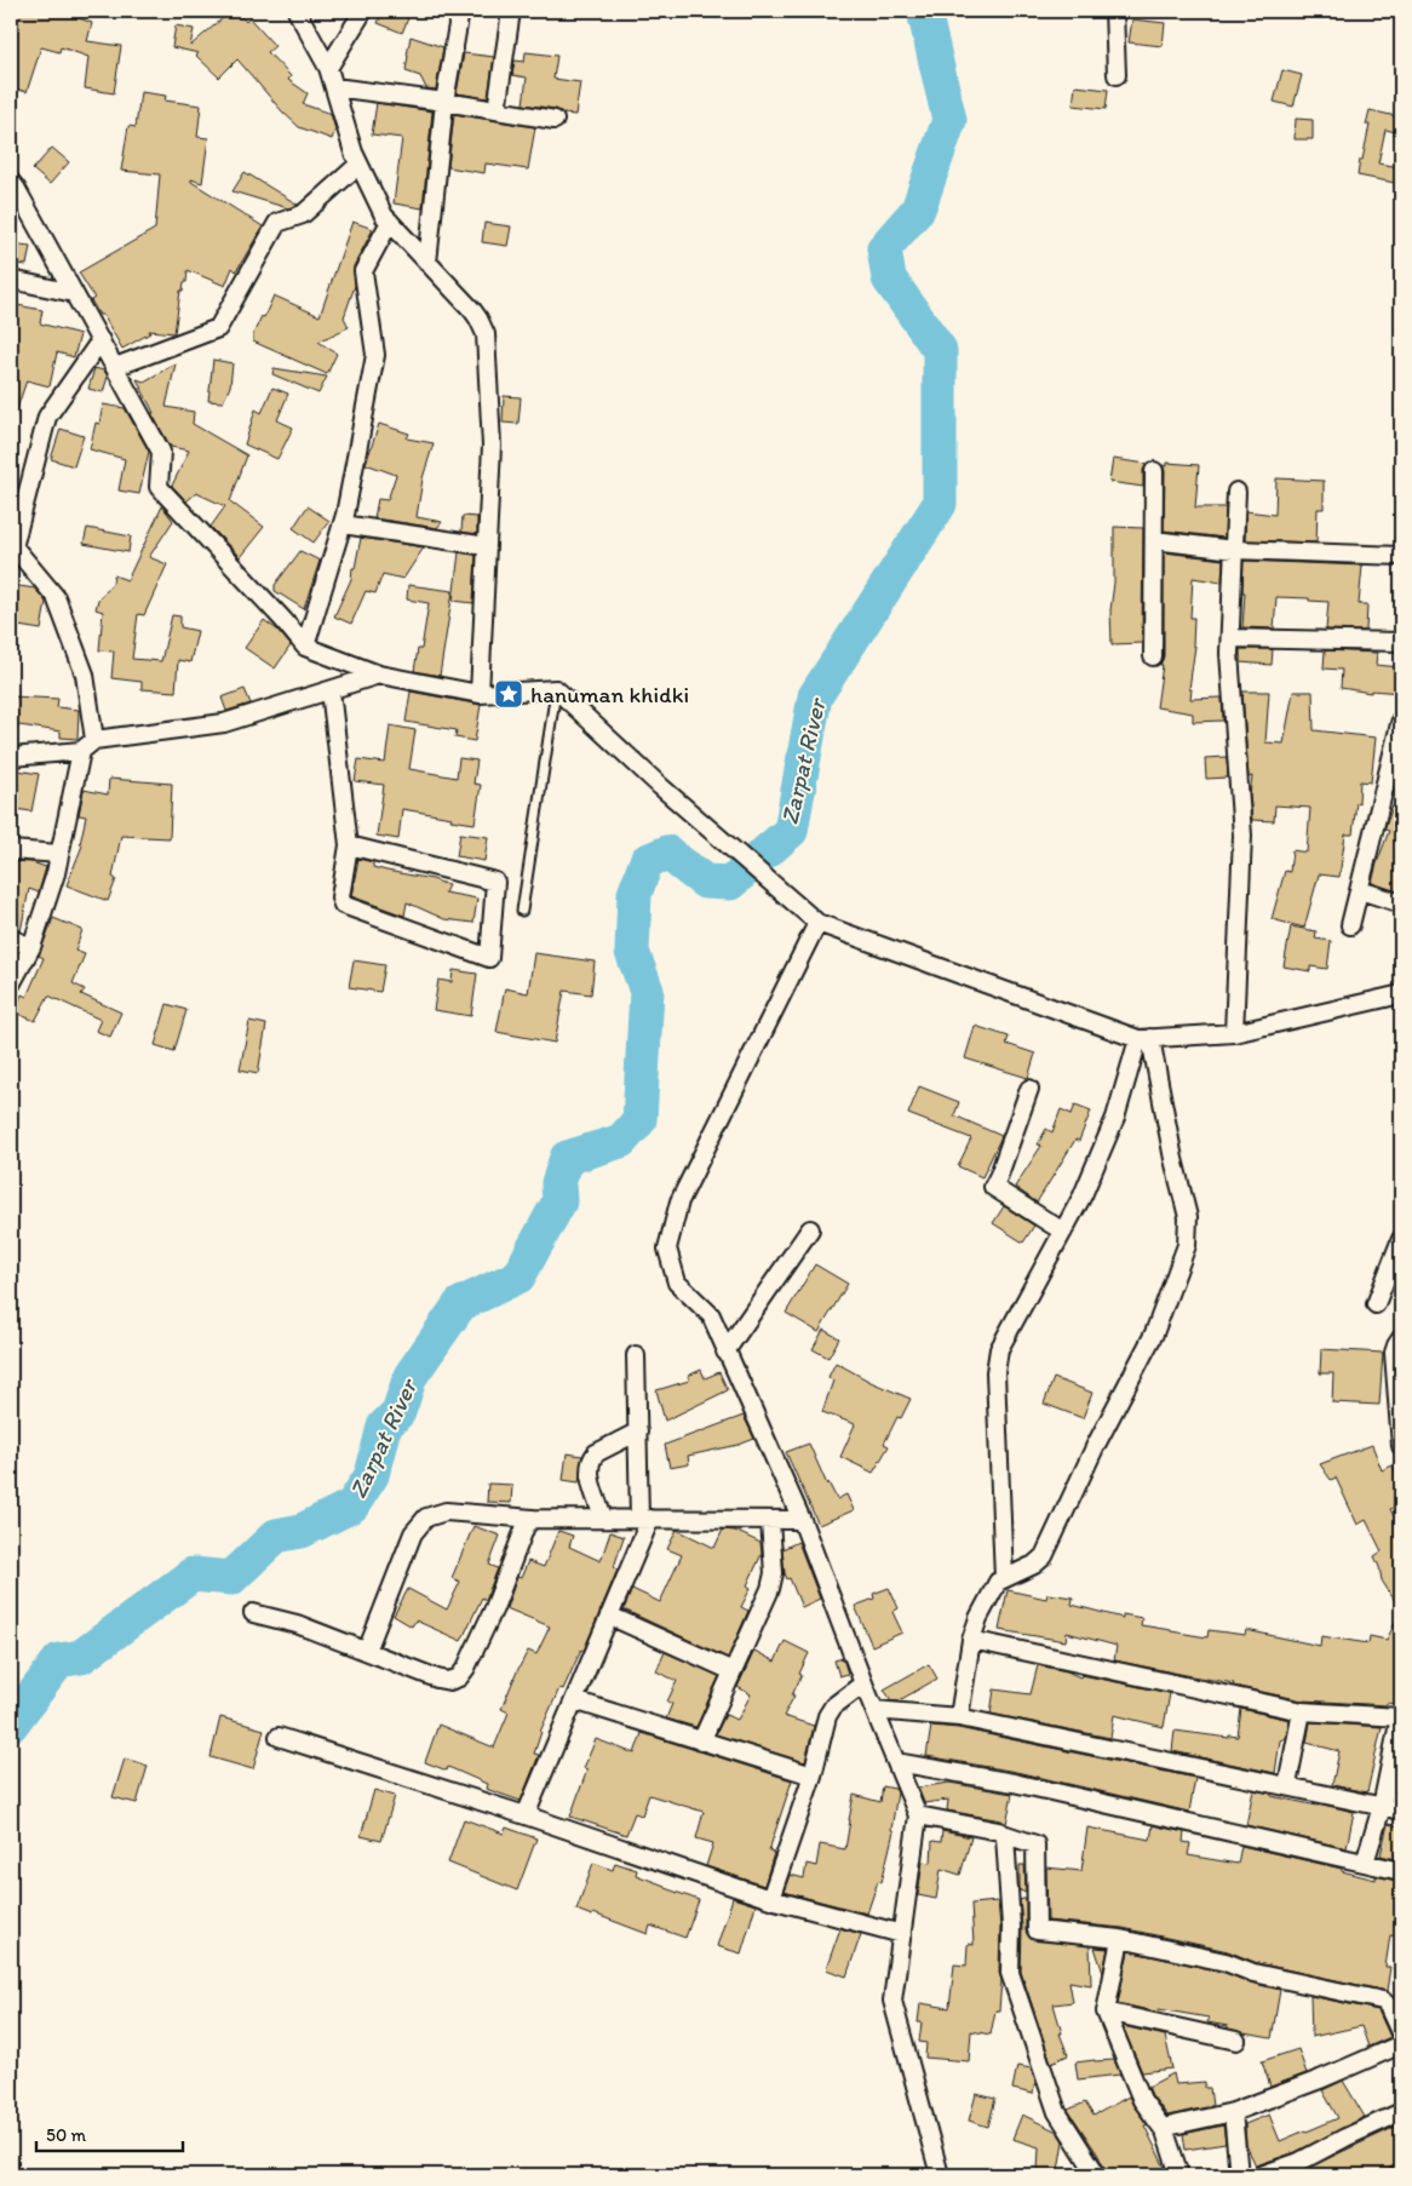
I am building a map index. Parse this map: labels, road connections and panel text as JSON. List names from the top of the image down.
{
  "water": ["Zarpat River"],
  "places": {
    "place": ["hanuman khidki"]
  },
  "scale_bar": "50 m"
}
